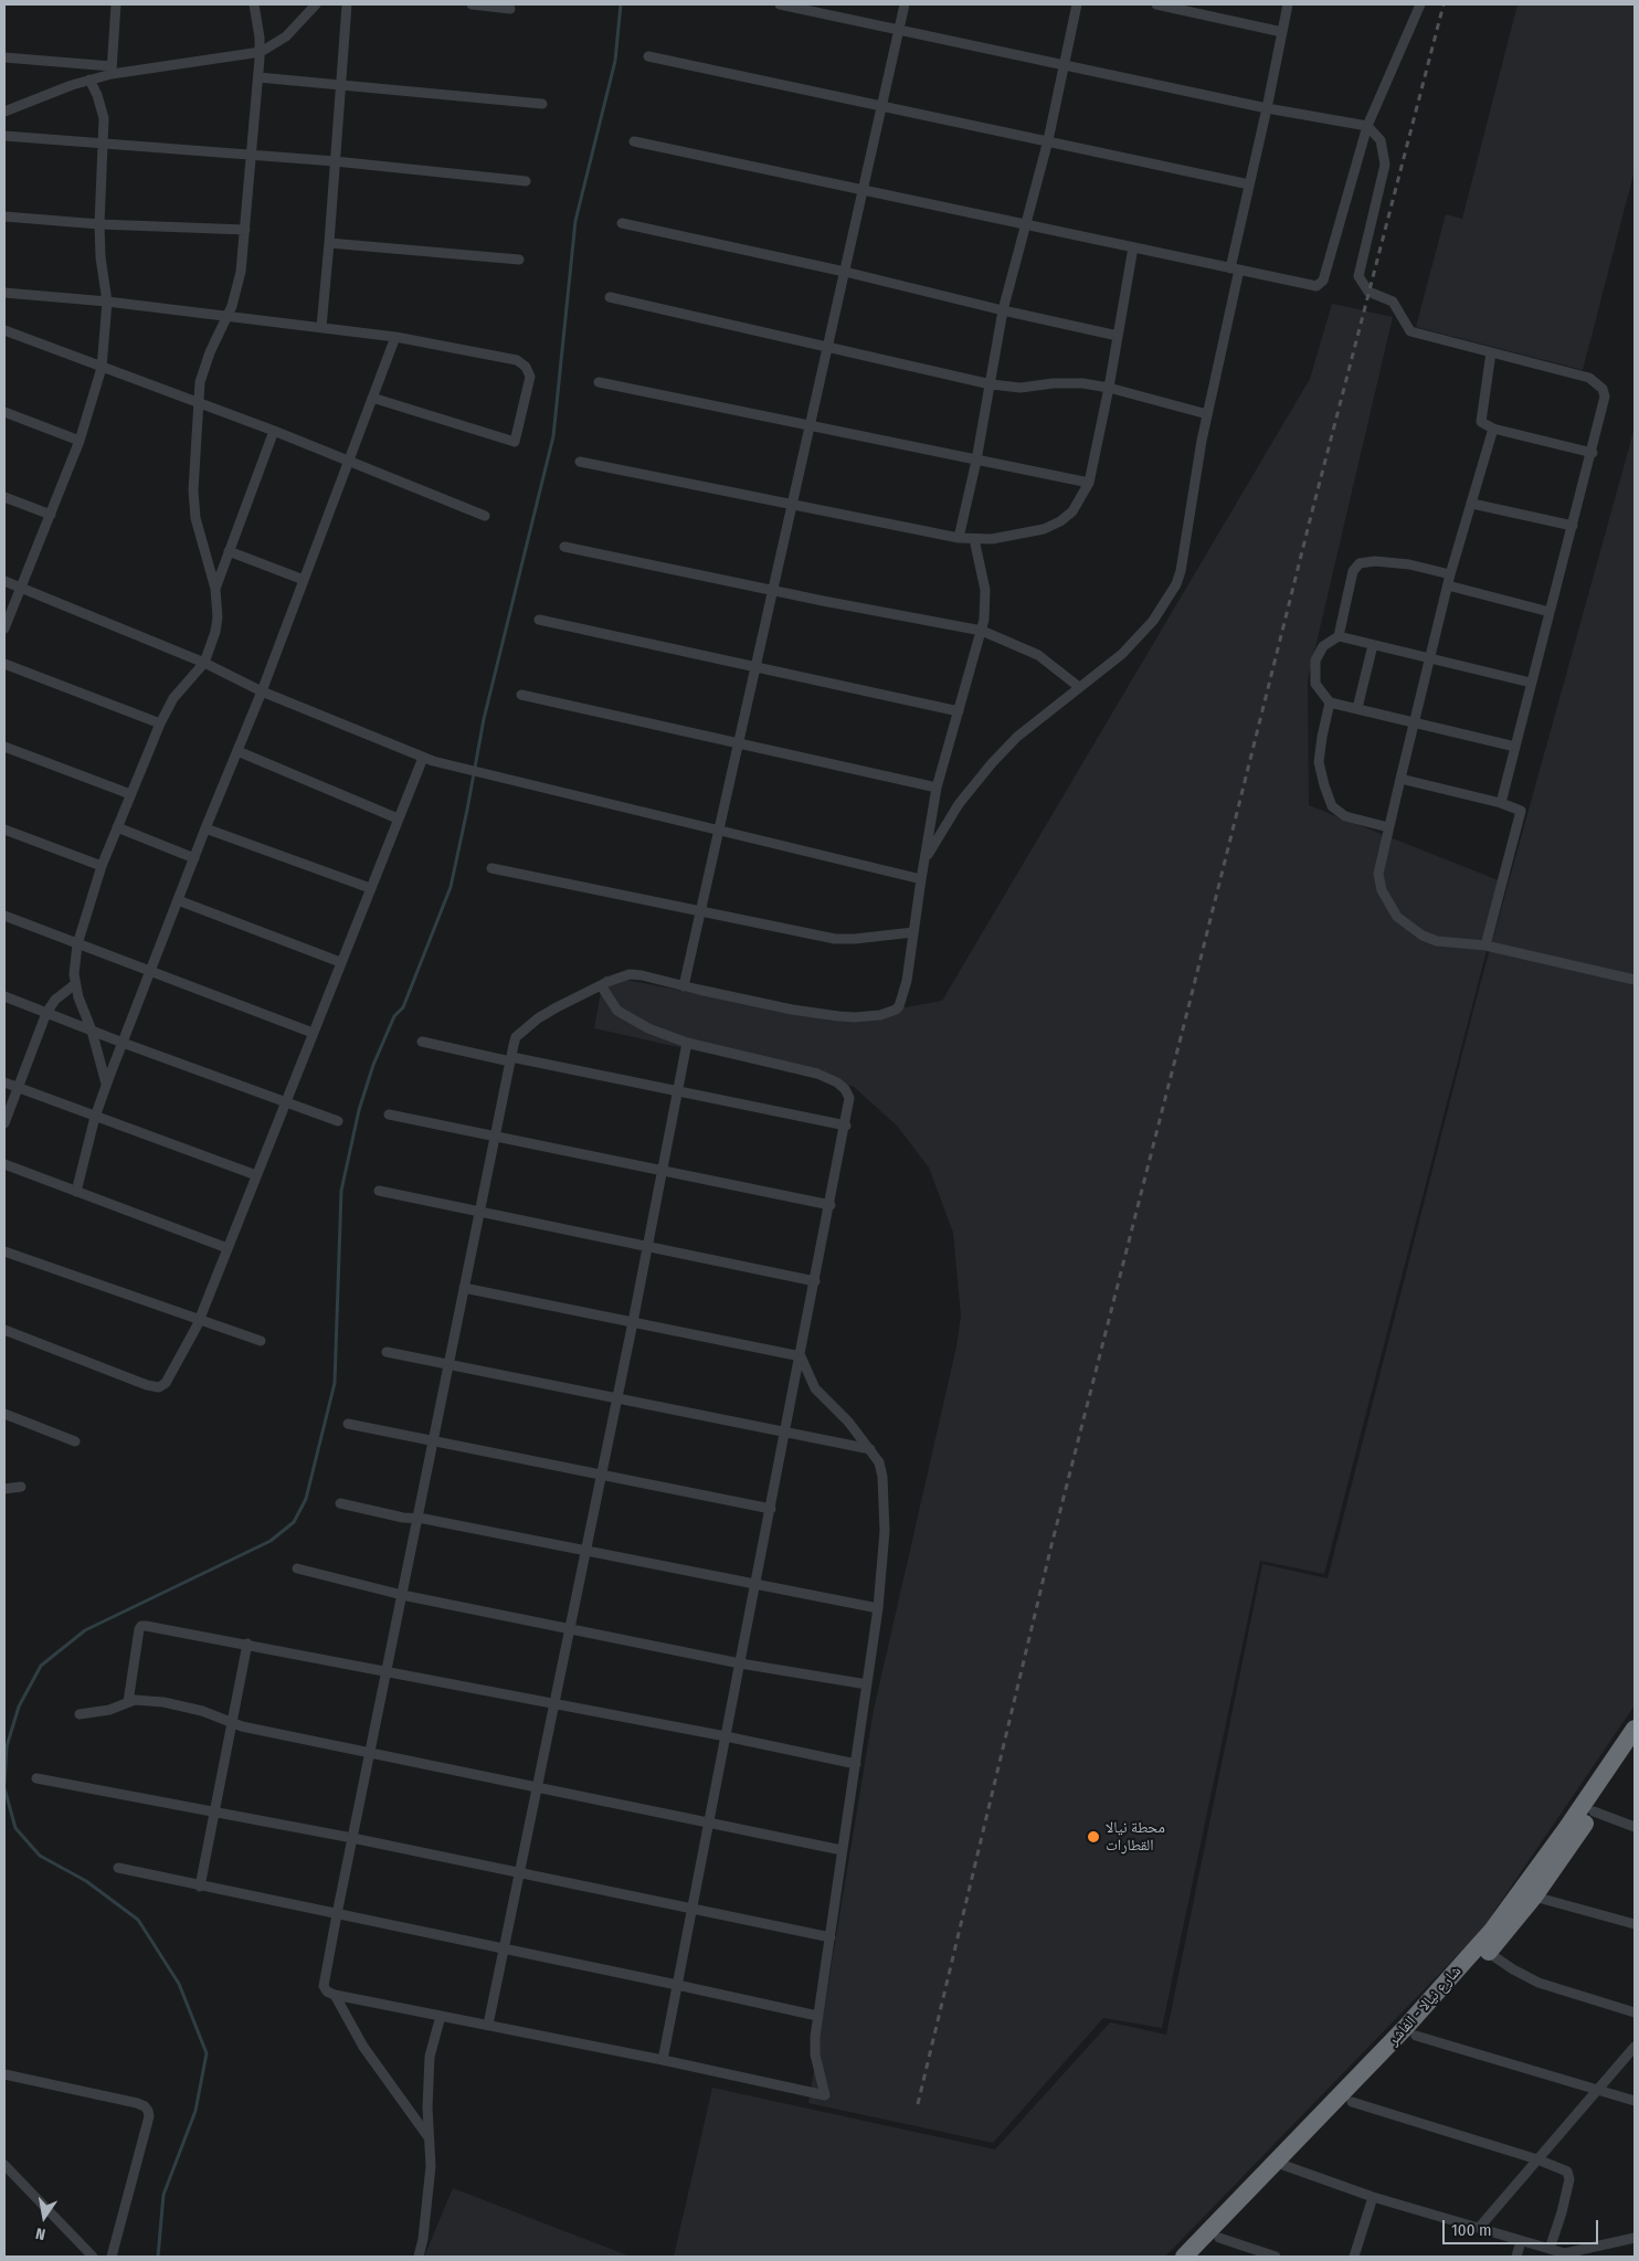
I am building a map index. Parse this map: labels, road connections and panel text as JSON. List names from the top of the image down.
{
  "streets": {
    "highway": ["شارع نيالا - الفاشر"]
  },
  "places": ["محطة نيالا القطارات"],
  "scale_bar": "100 m",
  "north": "bottom"
}
